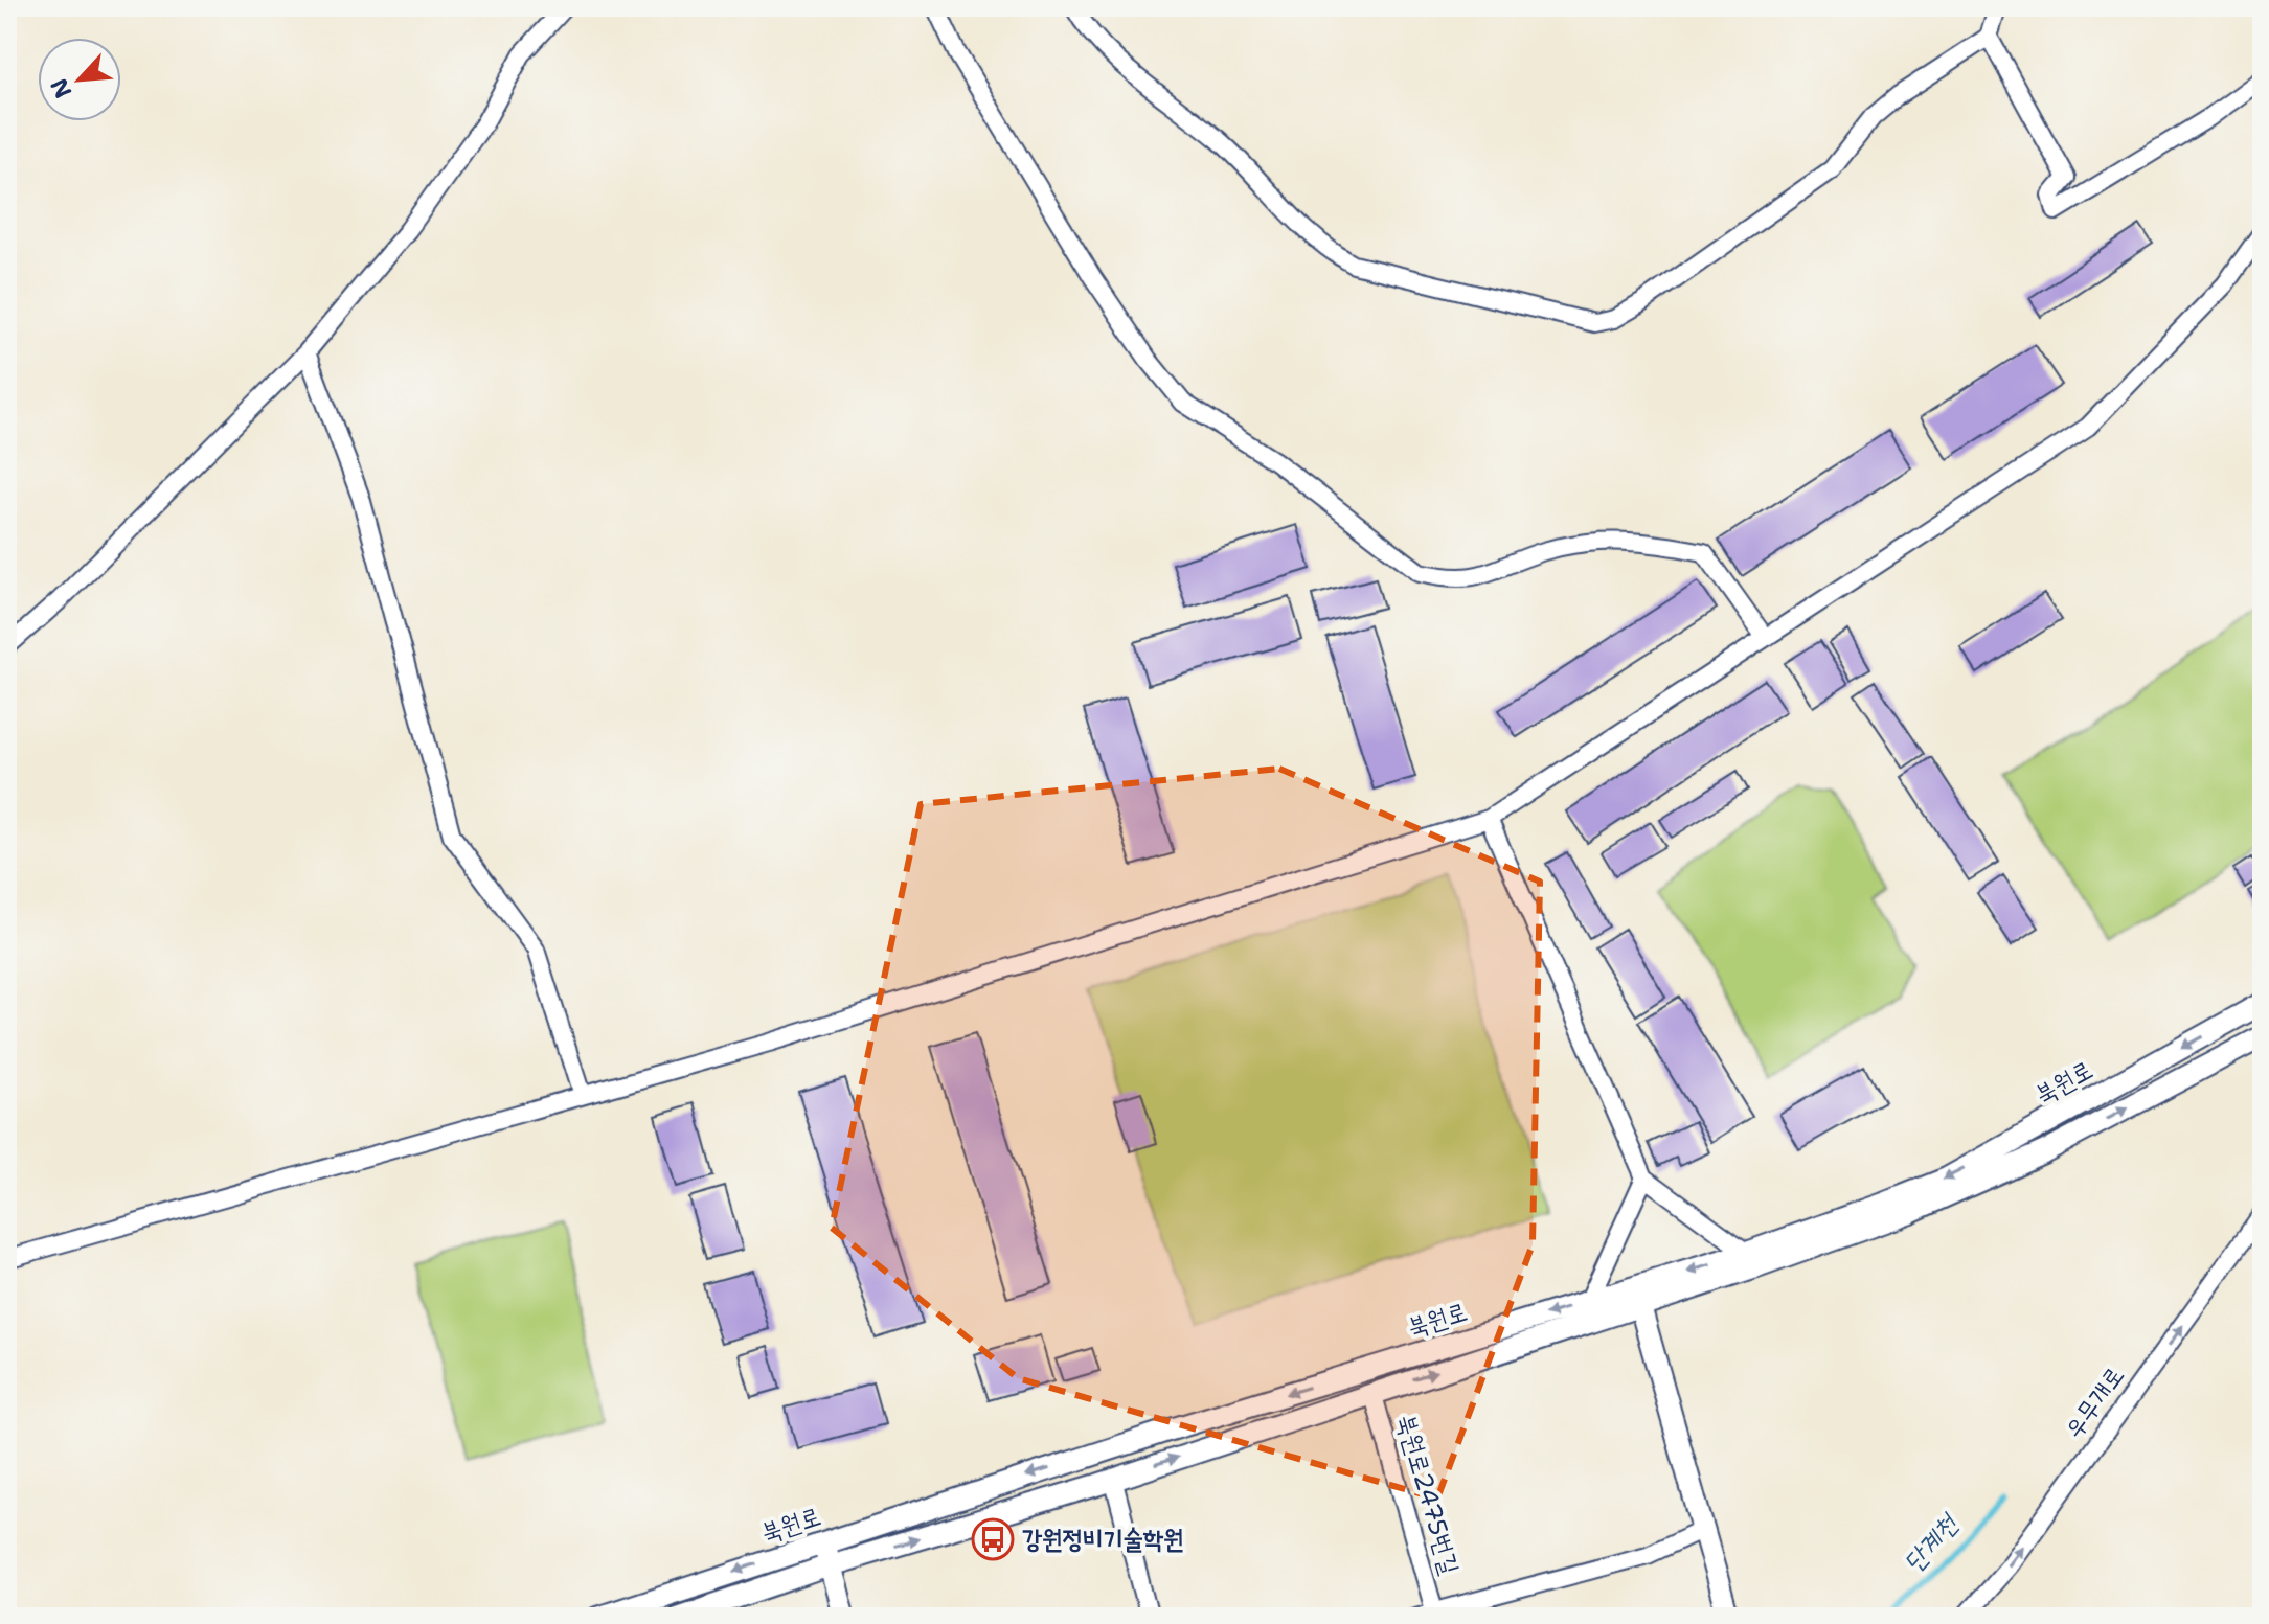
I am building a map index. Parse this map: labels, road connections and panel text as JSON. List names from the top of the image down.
{
  "streets": {
    "street": ["북원로", "우무개로", "북원로2475번길"]
  },
  "crossings": [
    ["북원로", "북원로2475번길"]
  ],
  "one_way": ["우무개로"],
  "water": ["단계천"],
  "places": {
    "bus stop": ["강원정비기술학원"]
  },
  "north": "bottom left"
}
